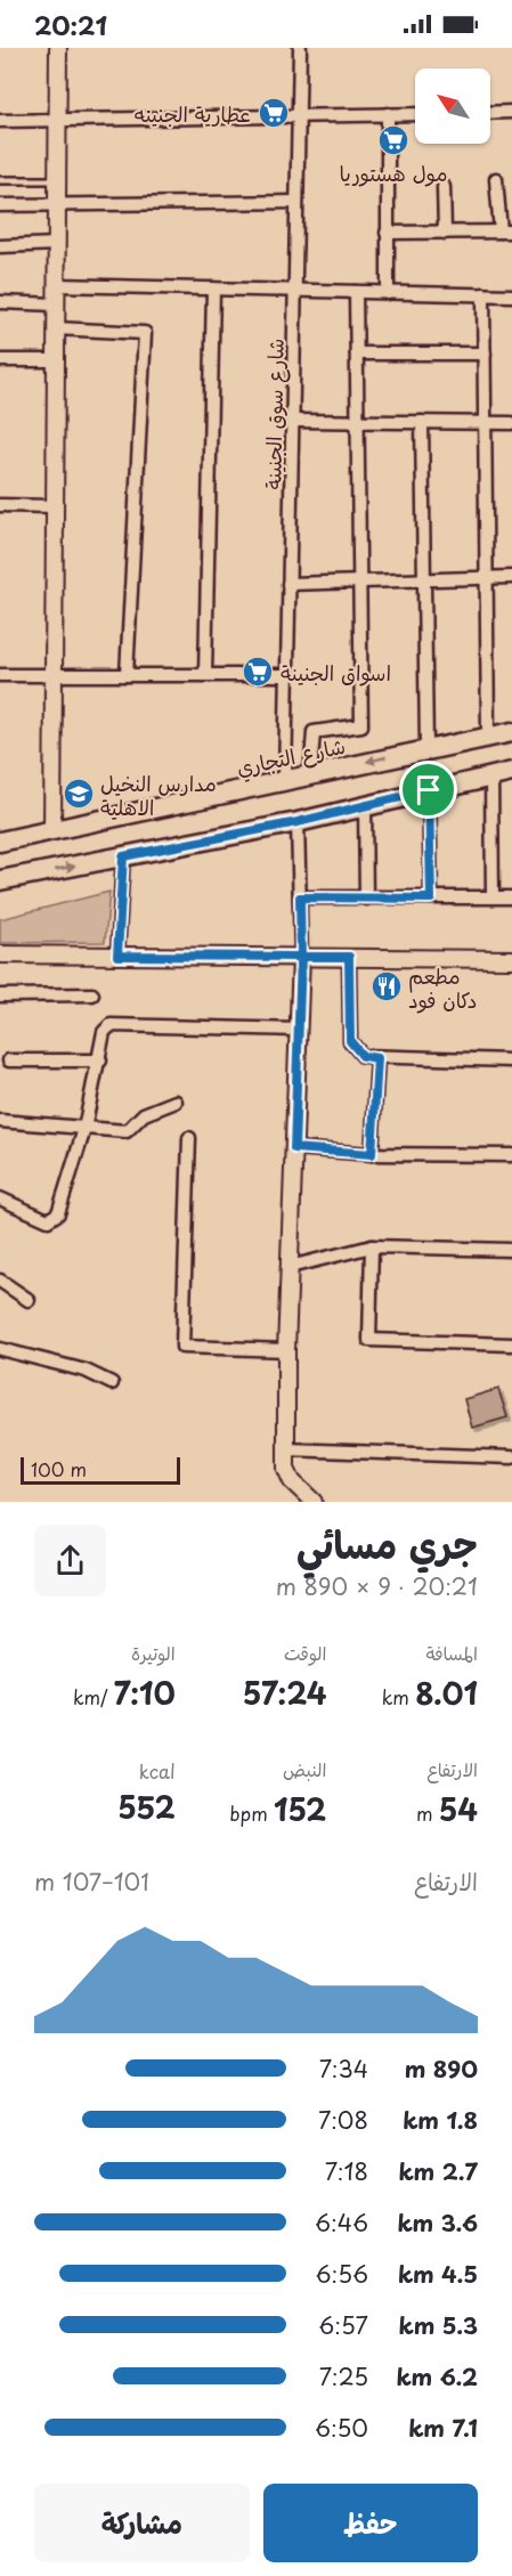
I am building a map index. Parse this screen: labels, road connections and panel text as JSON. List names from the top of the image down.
{
  "streets": {
    "main road": ["شارع التجاري"],
    "street": ["شارع سوق الجنينة"]
  },
  "crossings": [
    ["شارع سوق الجنينة", "شارع التجاري"]
  ],
  "places": {
    "supermarket": ["عطارية الجنينه", "مول هستوريا", "اسواق الجنينة"],
    "school or university": ["مدارس النخيل الاهلية"],
    "restaurant": ["مطعم دكان فود"]
  },
  "scale_bar": "100 m",
  "north": "top left",
  "page": {
    "status": "20:21",
    "scale": "100 m",
    "heading": ["جري مسائي", "20:21 · 9 × 890 m"],
    "stats": [
      ["المسافة", "8.01 km"],
      ["الوقت", "57:24"],
      ["الوتيرة", "7:10 /km"],
      ["الارتفاع", "54 m"],
      ["النبض", "152 bpm"],
      ["kcal", "552"]
    ],
    "chart": ["الارتفاع", "101–107 m"],
    "list": [
      {
        "name": "890 m",
        "note": "7:34"
      },
      {
        "name": "1.8 km",
        "note": "7:08"
      },
      {
        "name": "2.7 km",
        "note": "7:18"
      },
      {
        "name": "3.6 km",
        "note": "6:46"
      },
      {
        "name": "4.5 km",
        "note": "6:56"
      },
      {
        "name": "5.3 km",
        "note": "6:57"
      },
      {
        "name": "6.2 km",
        "note": "7:25"
      },
      {
        "name": "7.1 km",
        "note": "6:50"
      }
    ],
    "buttons": ["حفظ", "مشاركة"]
  }
}
